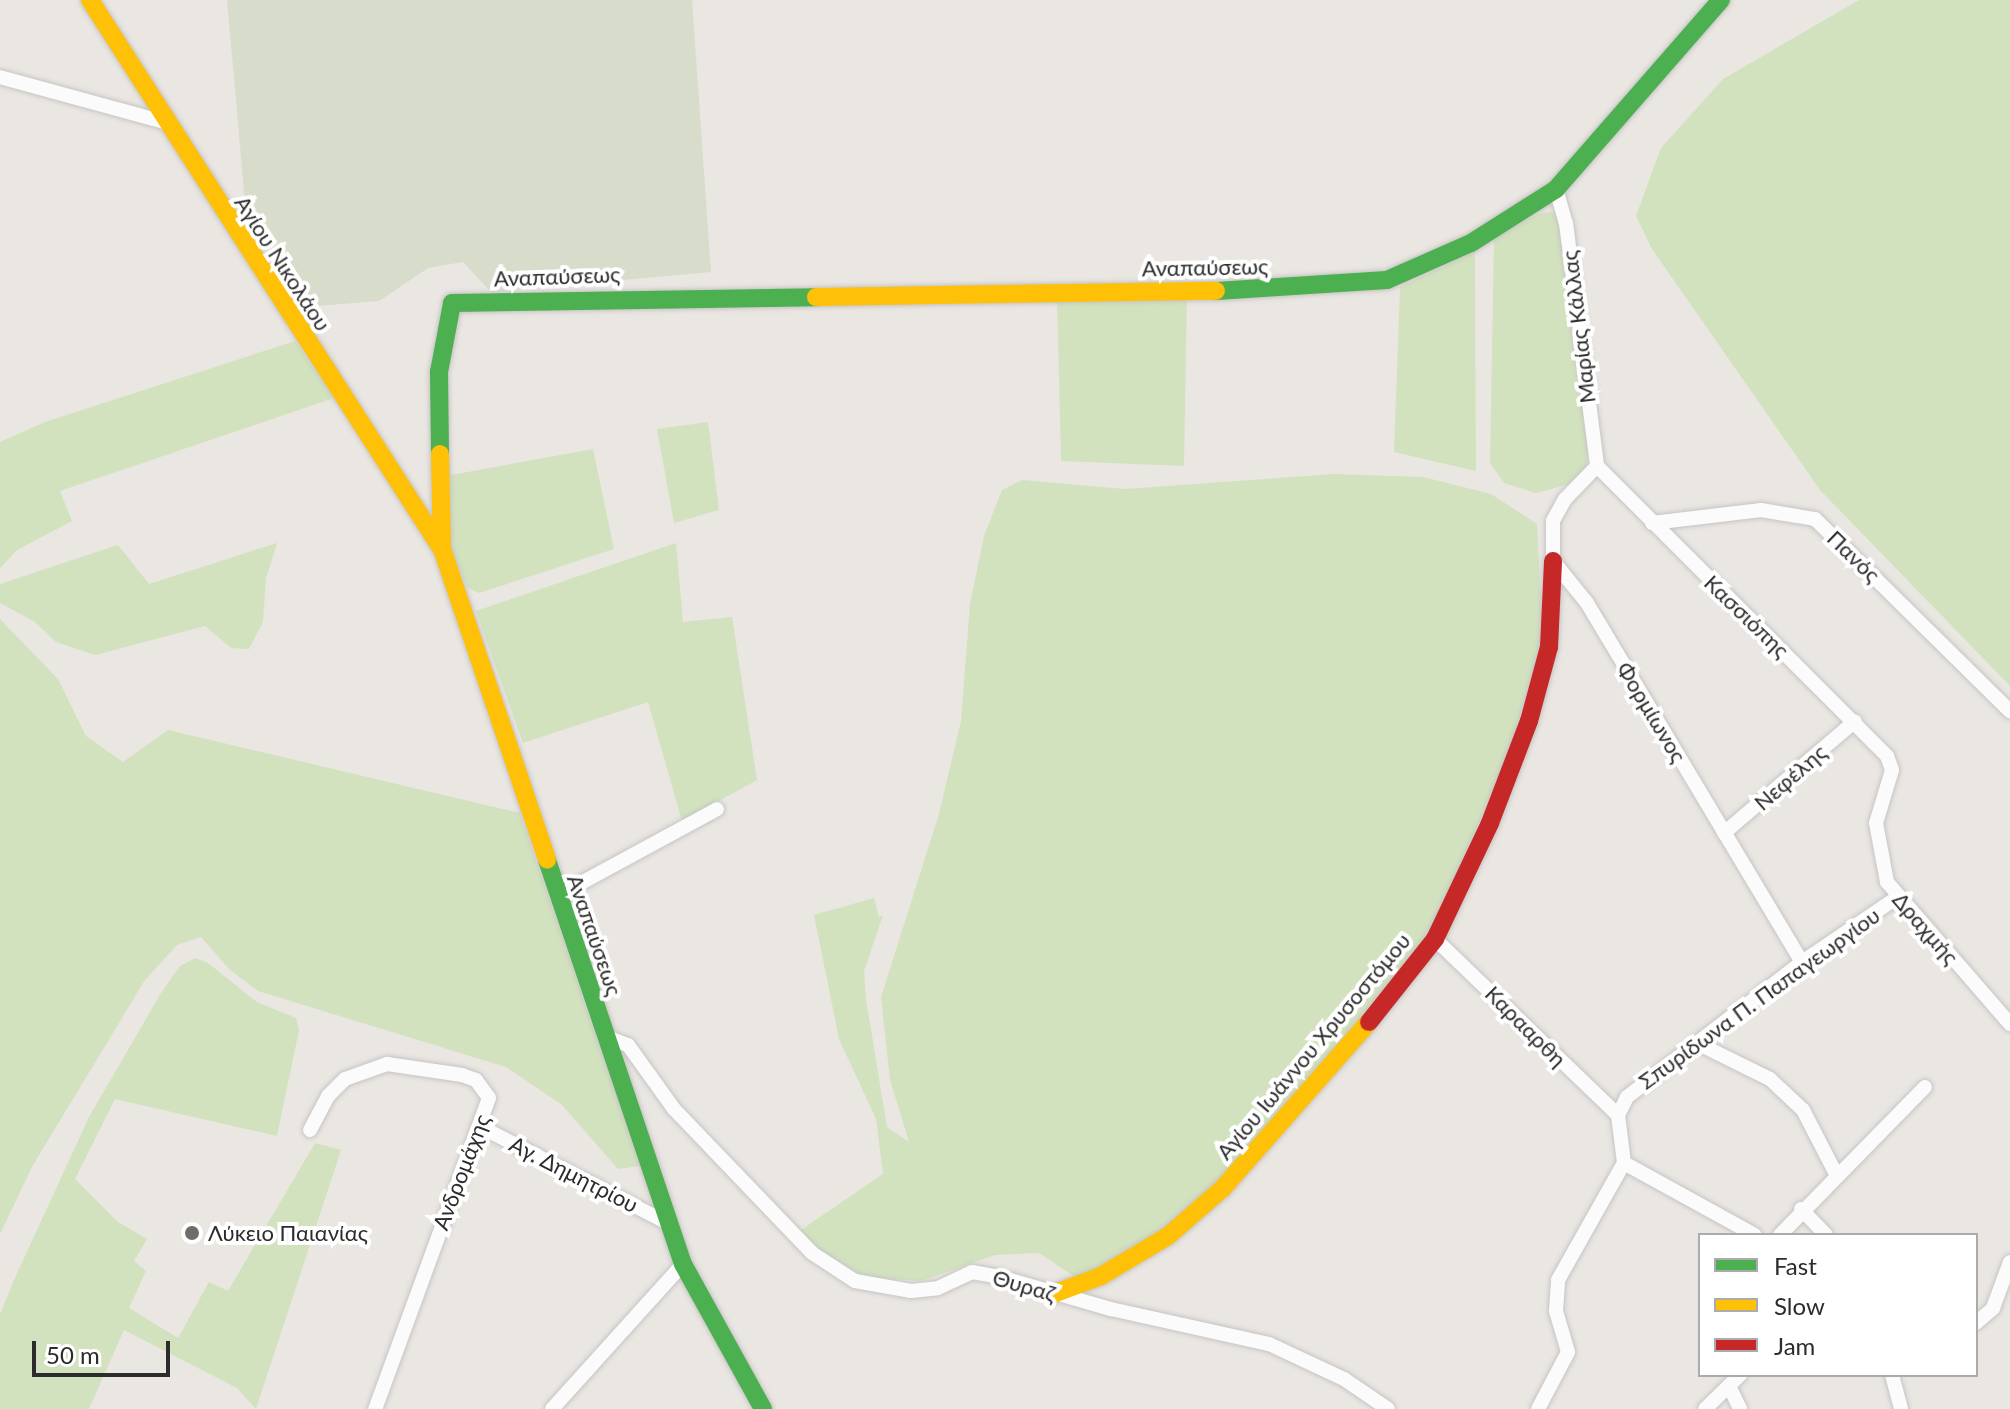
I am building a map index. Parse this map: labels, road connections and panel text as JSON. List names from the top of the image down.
{
  "streets": {
    "street": [
      "Αγίου Νικολάου",
      "Αναπαύσεως",
      "Μαρίας Κάλλας",
      "Πανός",
      "Κασσιόπης",
      "Φορμίωνος",
      "Νεφέλης",
      "Δραχμής",
      "Σπυρίδωνα Π. Παπαγεωργίου",
      "Καρααρθη",
      "Αγίου Ιωάννου Χρυσοστόμου",
      "Ανδρομάχης",
      "Αγ. Δημητρίου",
      "Θυραζ"
    ]
  },
  "crossings": [
    ["Αγίου Νικολάου", "Αναπαύσεως"],
    ["Αναπαύσεως", "Μαρίας Κάλλας"],
    ["Αναπαύσεως", "Αγ. Δημητρίου"],
    ["Αναπαύσεως", "Θυραζ"],
    ["Μαρίας Κάλλας", "Κασσιόπης"],
    ["Πανός", "Κασσιόπης"],
    ["Κασσιόπης", "Νεφέλης"],
    ["Κασσιόπης", "Δραχμής"],
    ["Φορμίωνος", "Νεφέλης"],
    ["Φορμίωνος", "Σπυρίδωνα Π. Παπαγεωργίου"],
    ["Φορμίωνος", "Αγίου Ιωάννου Χρυσοστόμου"],
    ["Δραχμής", "Σπυρίδωνα Π. Παπαγεωργίου"],
    ["Σπυρίδωνα Π. Παπαγεωργίου", "Καρααρθη"],
    ["Καρααρθη", "Αγίου Ιωάννου Χρυσοστόμου"],
    ["Αγίου Ιωάννου Χρυσοστόμου", "Θυραζ"],
    ["Ανδρομάχης", "Αγ. Δημητρίου"]
  ],
  "places": ["Λύκειο Παιανίας"],
  "legend": ["Fast", "Slow", "Jam"],
  "scale_bar": "50 m"
}
